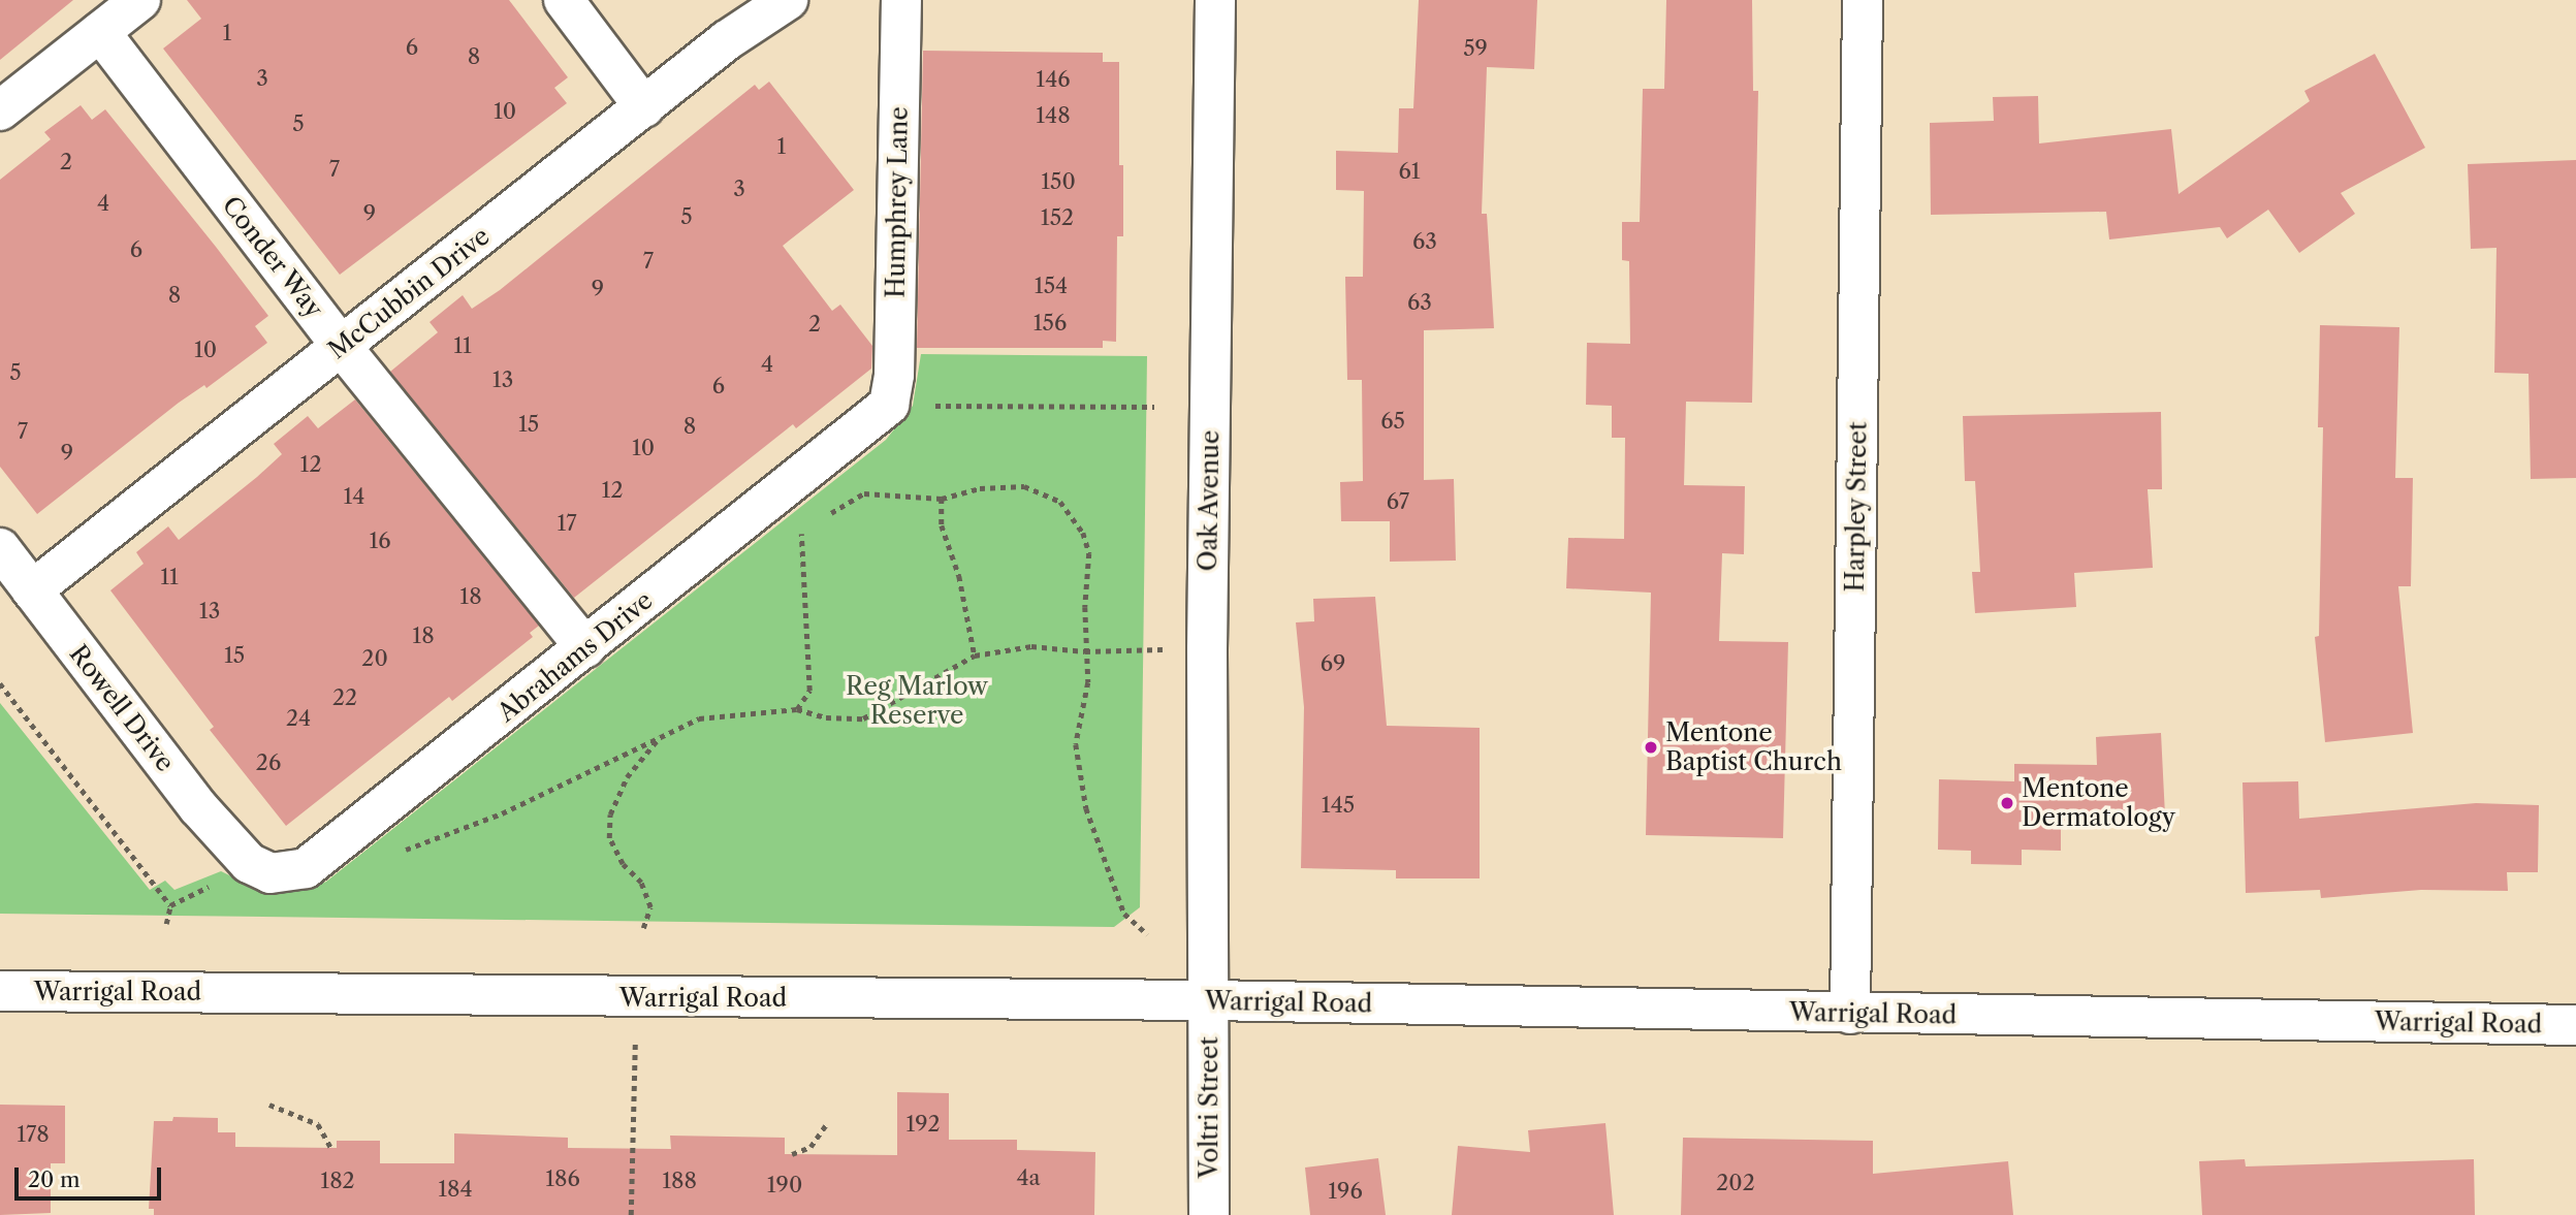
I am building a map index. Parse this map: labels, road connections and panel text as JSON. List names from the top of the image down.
{
  "streets": {
    "main road": [
      "Humphrey Lane",
      "Conder Way",
      "McCubbin Drive",
      "Oak Avenue",
      "Harpley Street",
      "Abrahams Drive",
      "Rowell Drive",
      "Warrigal Road",
      "Voltri Street"
    ]
  },
  "crossings": [
    ["Humphrey Lane", "Abrahams Drive"],
    ["Conder Way", "McCubbin Drive"],
    ["Conder Way", "Abrahams Drive"],
    ["McCubbin Drive", "Rowell Drive"],
    ["Oak Avenue", "Warrigal Road"],
    ["Oak Avenue", "Voltri Street"],
    ["Harpley Street", "Warrigal Road"],
    ["Abrahams Drive", "Rowell Drive"],
    ["Warrigal Road", "Voltri Street"]
  ],
  "parks": ["Reg Marlow Reserve"],
  "places": ["Mentone Baptist Church", "Mentone Dermatology"],
  "house_numbers": [
    "1",
    "6",
    "59",
    "8",
    "3",
    "146",
    "10",
    "148",
    "5",
    "1",
    "2",
    "7",
    "61",
    "150",
    "3",
    "4",
    "9",
    "5",
    "152",
    "63",
    "6",
    "7",
    "154",
    "9",
    "8",
    "63",
    "156",
    "2",
    "11",
    "10",
    "4",
    "5",
    "13",
    "6",
    "65",
    "15",
    "8",
    "7",
    "10",
    "9",
    "12",
    "12",
    "14",
    "67",
    "17",
    "16",
    "11",
    "18",
    "13",
    "18",
    "15",
    "20",
    "69",
    "22",
    "24",
    "26",
    "145",
    "192",
    "178",
    "4a",
    "186",
    "182",
    "188",
    "202",
    "190",
    "184",
    "196"
  ],
  "scale_bar": "20 m"
}
